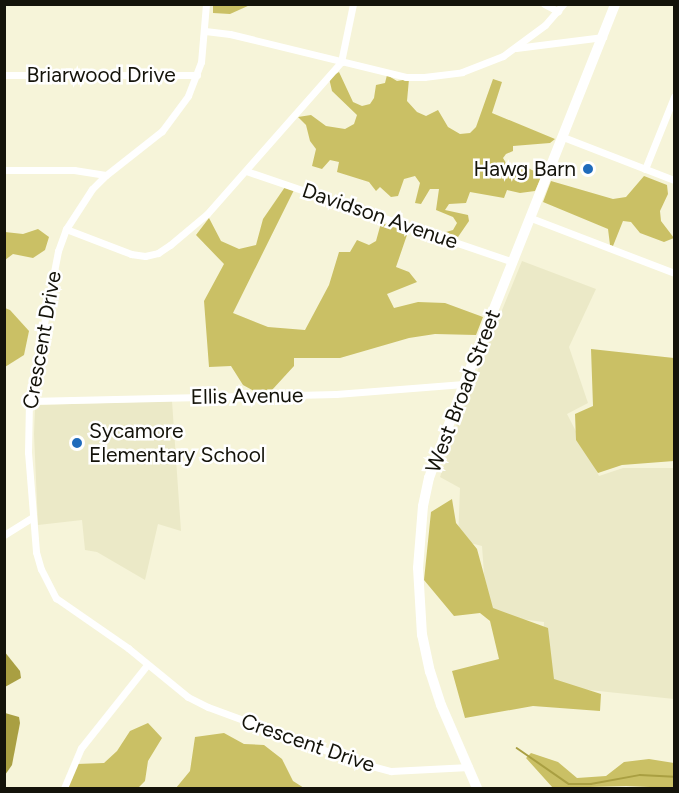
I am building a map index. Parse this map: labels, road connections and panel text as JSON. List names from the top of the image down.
{
  "streets": {
    "main road": ["West Broad Street"],
    "street": [
      "Briarwood Drive",
      "Davidson Avenue",
      "Crescent Drive",
      "Ellis Avenue"
    ]
  },
  "crossings": [
    ["Briarwood Drive", "Crescent Drive"],
    ["Davidson Avenue", "West Broad Street"],
    ["Crescent Drive", "West Broad Street"],
    ["Crescent Drive", "Ellis Avenue"],
    ["West Broad Street", "Ellis Avenue"]
  ],
  "places": ["Hawg Barn", "Sycamore Elementary School"]
}
